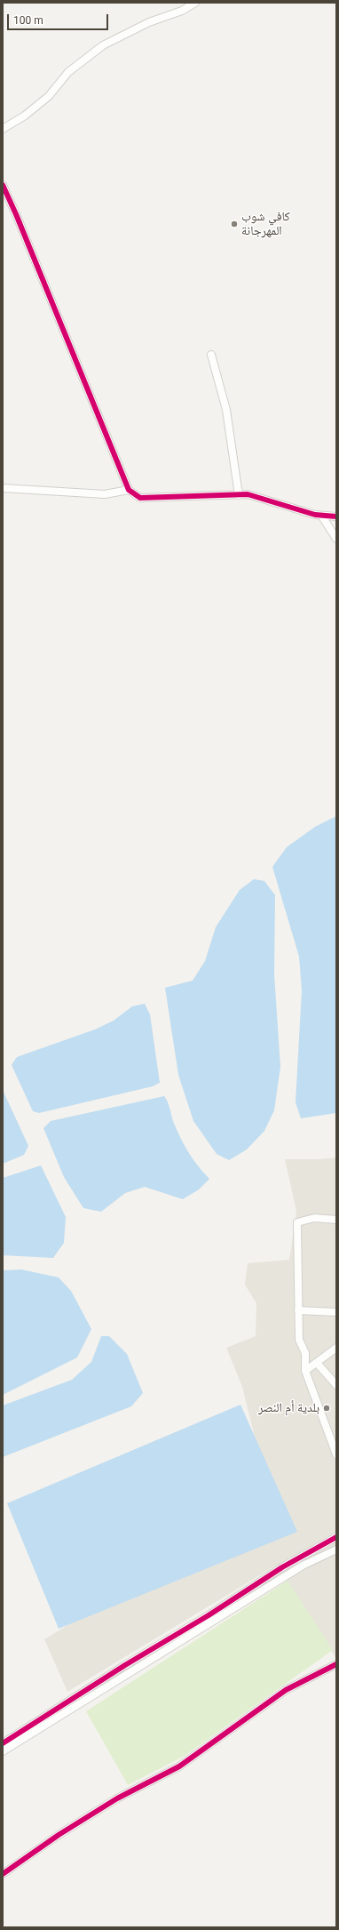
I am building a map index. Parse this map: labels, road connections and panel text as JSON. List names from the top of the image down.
{
  "places": ["كافي شوب المهرجانة", "بلدية أم النصر"],
  "scale_bar": "100 m"
}
